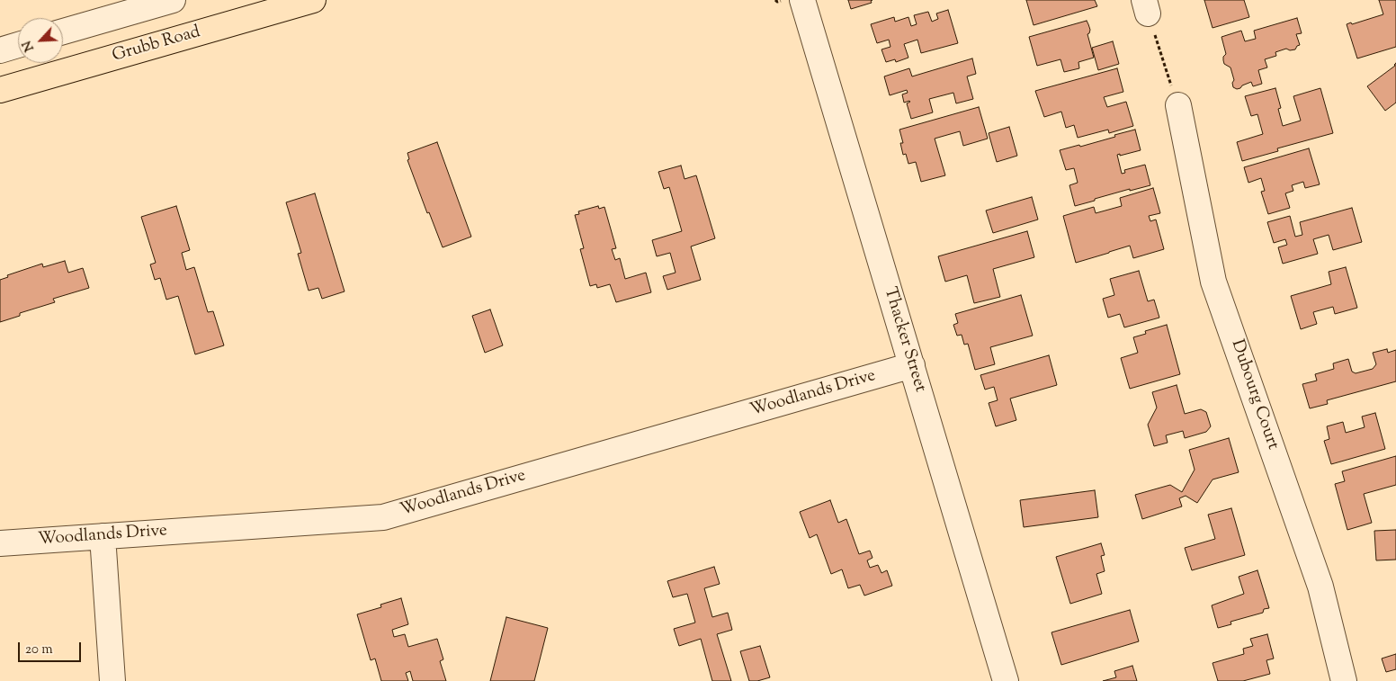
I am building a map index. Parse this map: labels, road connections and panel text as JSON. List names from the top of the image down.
{
  "streets": {
    "main road": ["Grubb Road"],
    "street": ["Thacker Street", "Woodlands Drive", "Dubourg Court"]
  },
  "crossings": [
    ["Thacker Street", "Woodlands Drive"]
  ],
  "scale_bar": "20 m",
  "north": "bottom left"
}
